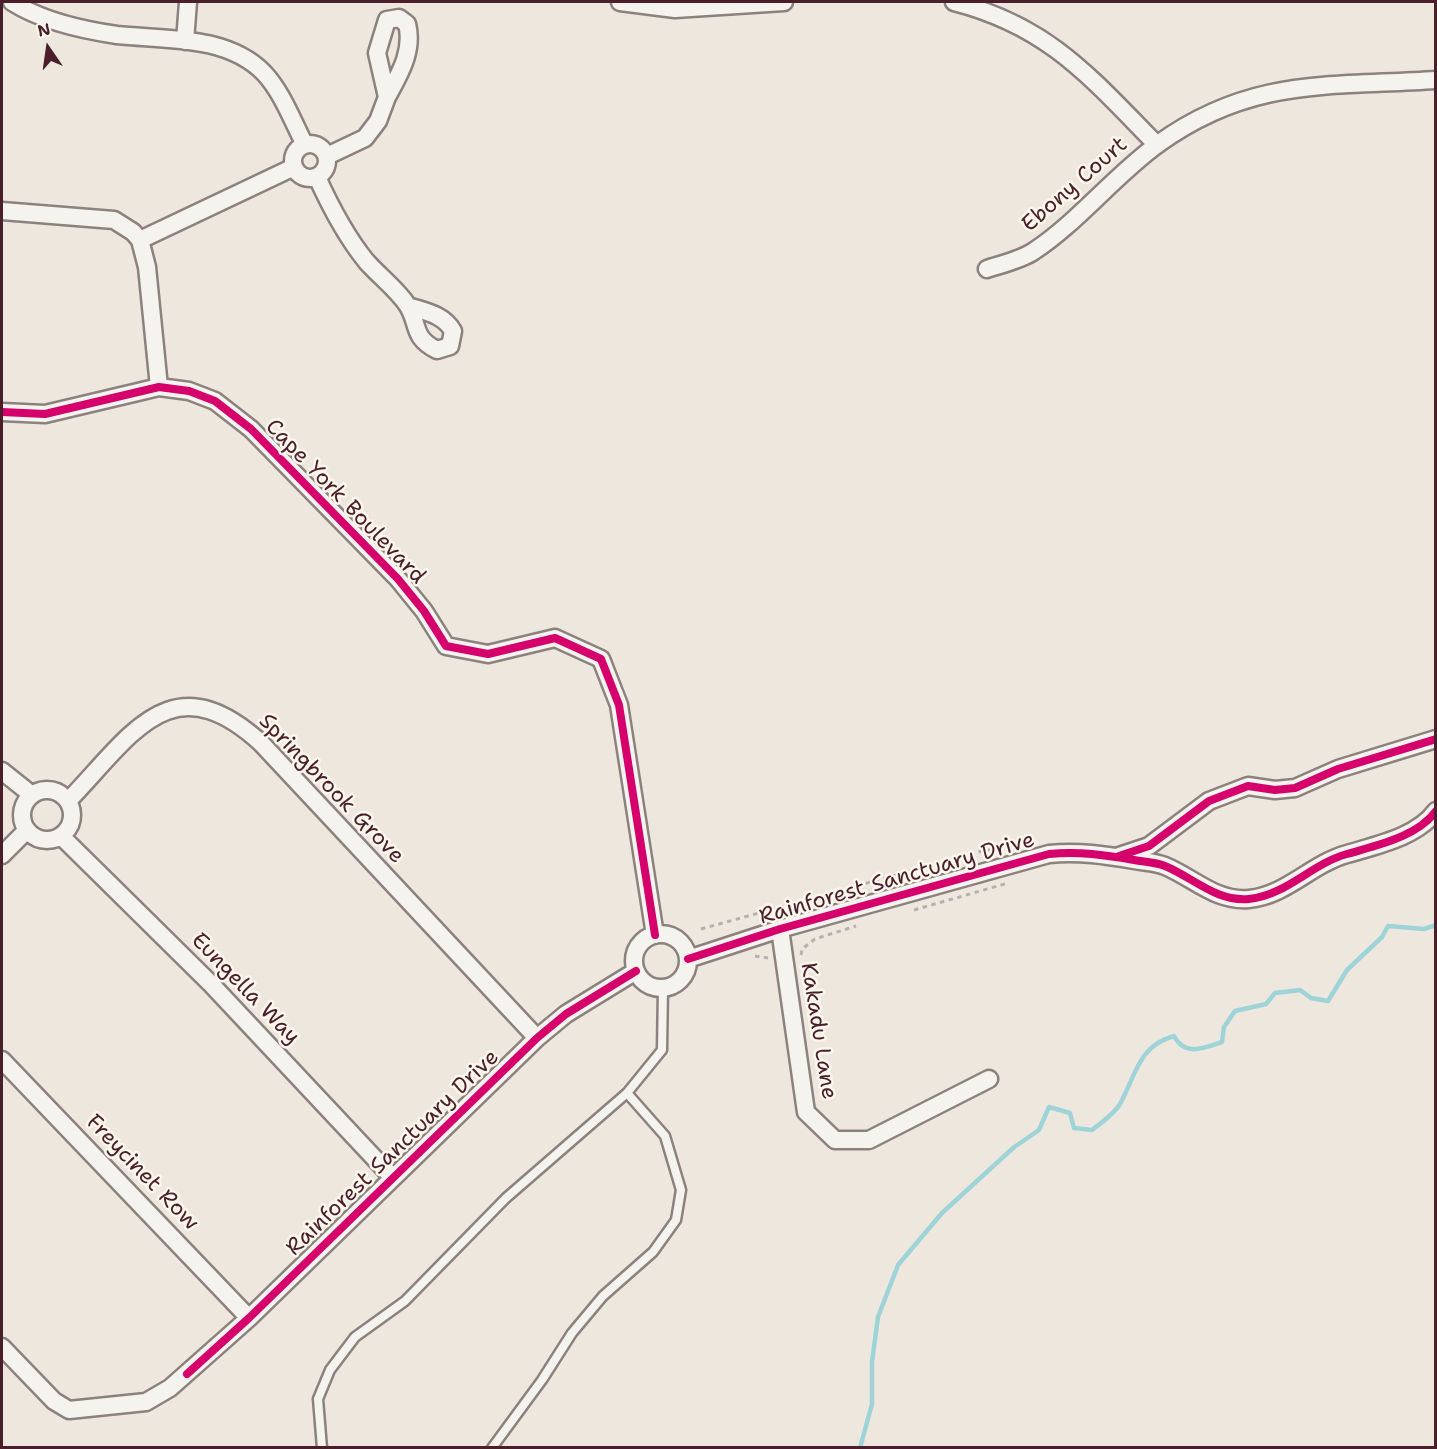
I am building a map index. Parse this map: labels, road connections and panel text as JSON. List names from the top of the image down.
{
  "streets": {
    "street": [
      "Ebony Court",
      "Cape York Boulevard",
      "Springbrook Grove",
      "Rainforest Sanctuary Drive",
      "Eungella Way",
      "Kakadu Lane",
      "Freycinet Row"
    ]
  },
  "crossings": [
    ["Cape York Boulevard", "Rainforest Sanctuary Drive"],
    ["Springbrook Grove", "Rainforest Sanctuary Drive"],
    ["Springbrook Grove", "Eungella Way"],
    ["Rainforest Sanctuary Drive", "Eungella Way"],
    ["Rainforest Sanctuary Drive", "Kakadu Lane"],
    ["Rainforest Sanctuary Drive", "Freycinet Row"]
  ],
  "north": "top"
}
